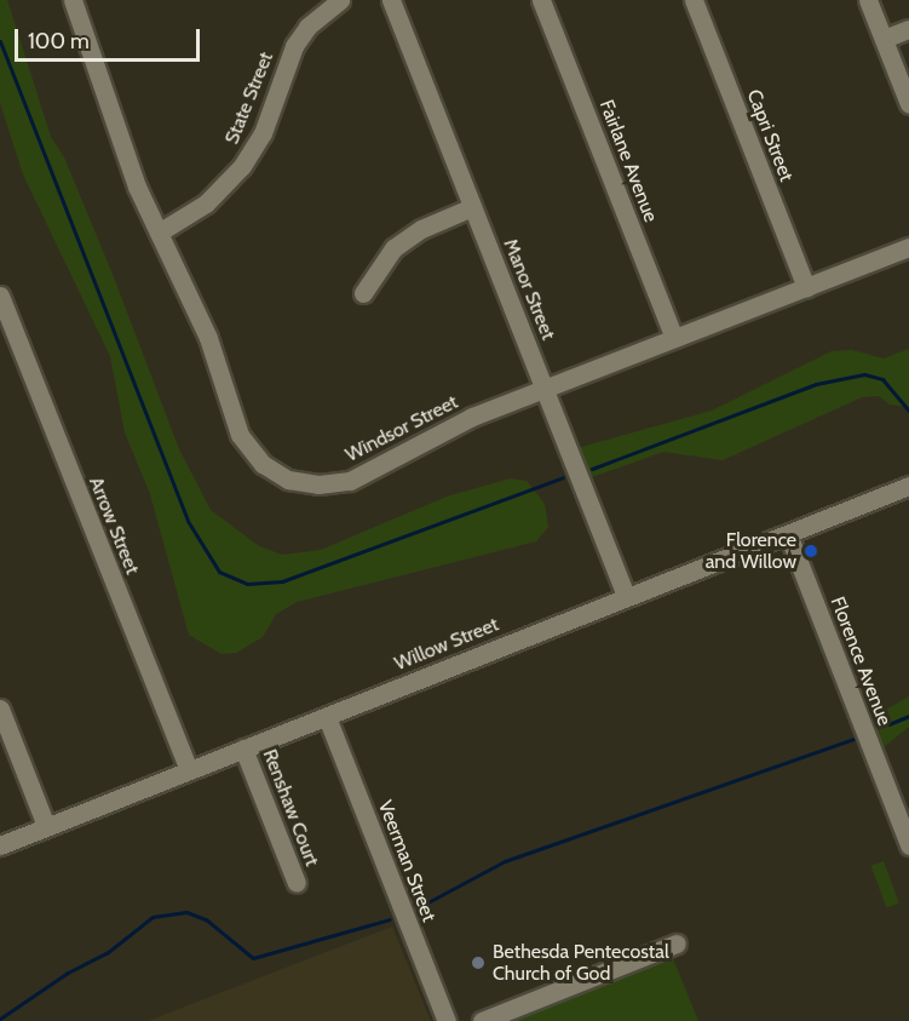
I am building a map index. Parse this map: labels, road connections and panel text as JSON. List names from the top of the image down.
{
  "streets": {
    "street": [
      "State Street",
      "Capri Street",
      "Fairlane Avenue",
      "Manor Street",
      "Windsor Street",
      "Arrow Street",
      "Willow Street",
      "Florence Avenue",
      "Renshaw Court",
      "Veerman Street"
    ]
  },
  "crossings": [
    ["State Street", "Windsor Street"],
    ["Capri Street", "Windsor Street"],
    ["Fairlane Avenue", "Windsor Street"],
    ["Manor Street", "Windsor Street"],
    ["Manor Street", "Willow Street"],
    ["Arrow Street", "Willow Street"],
    ["Willow Street", "Florence Avenue"],
    ["Willow Street", "Renshaw Court"],
    ["Willow Street", "Veerman Street"]
  ],
  "places": ["Florence and Willow", "Bethesda Pentecostal Church of God"],
  "scale_bar": "100 m"
}
